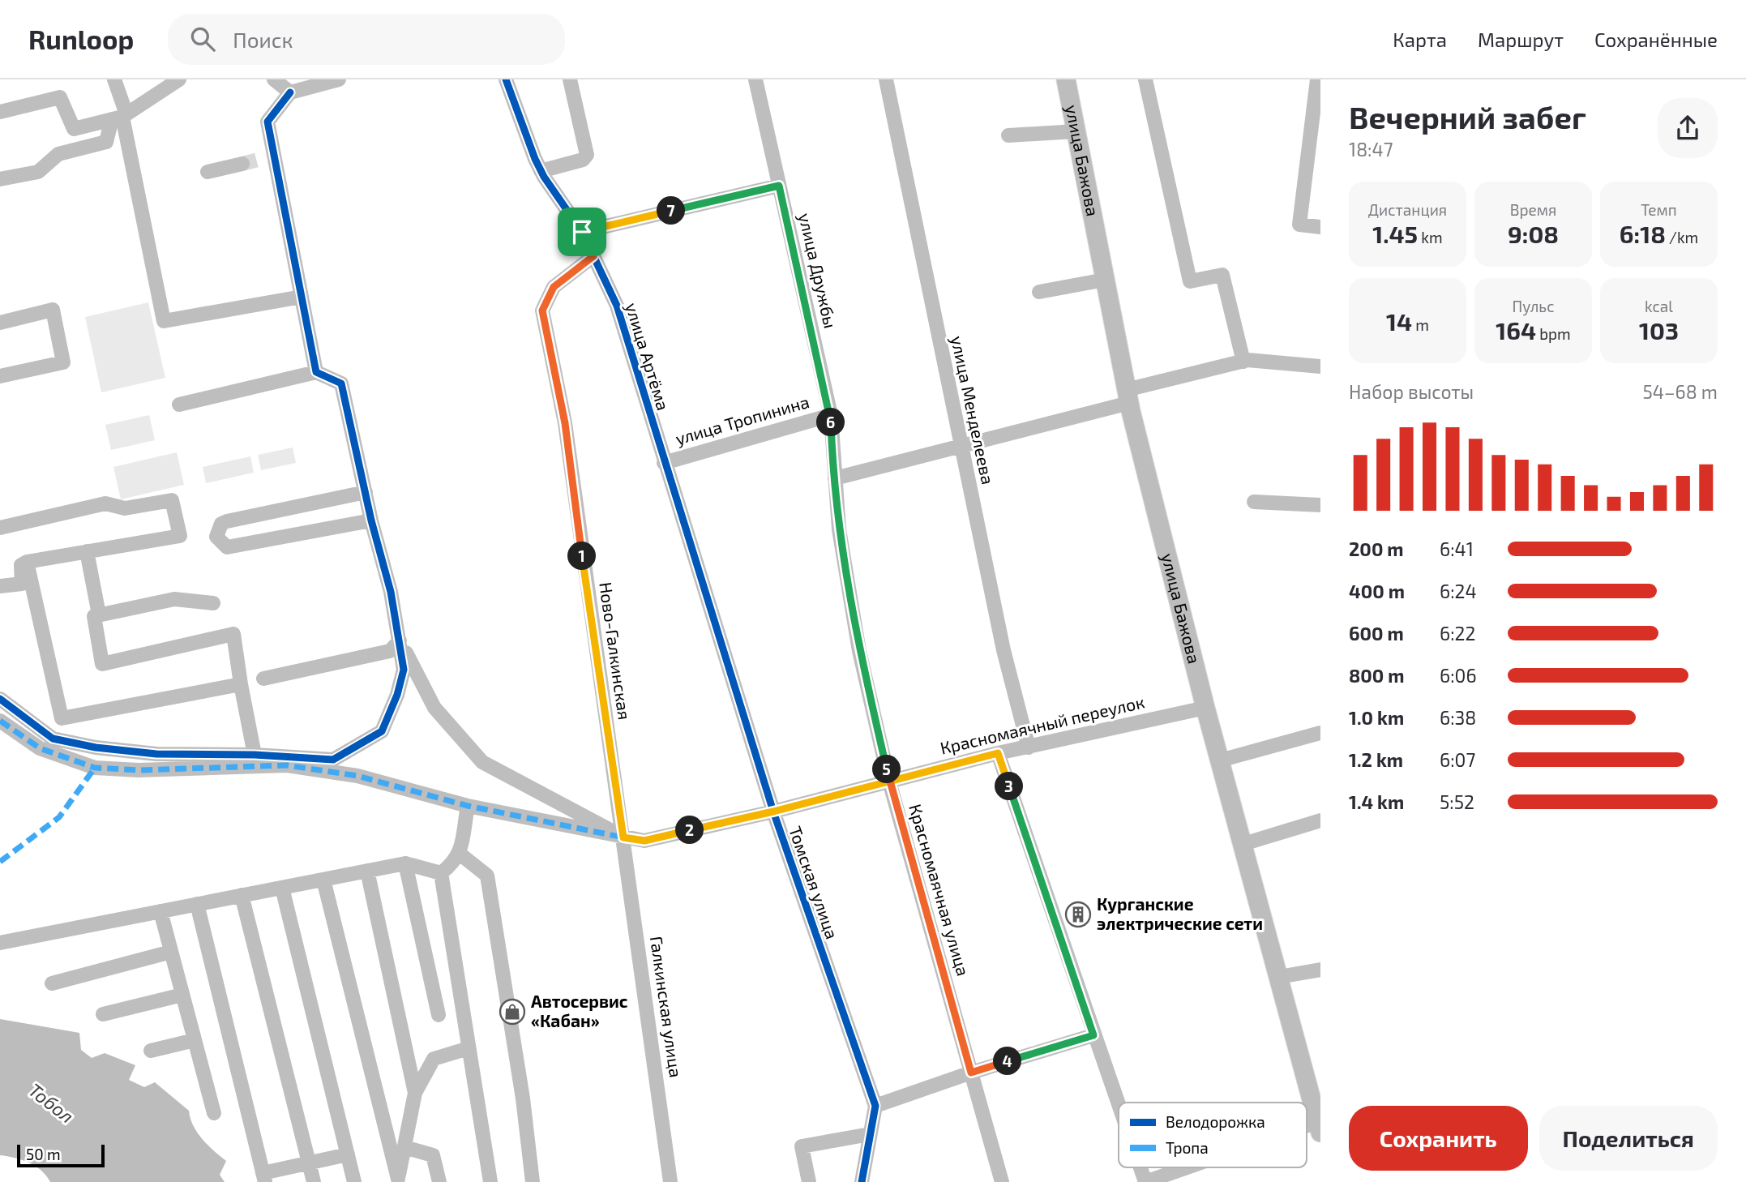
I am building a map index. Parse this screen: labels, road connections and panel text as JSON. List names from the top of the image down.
{
  "streets": {
    "main road": ["улица Бажова"],
    "street": [
      "улица Дружбы",
      "улица Артёма",
      "улица Менделеева",
      "улица Тропинина",
      "Ново-Галкинская",
      "Красномаячный переулок",
      "Томская улица",
      "Красномаячная улица",
      "Галкинская улица"
    ]
  },
  "crossings": [
    ["улица Бажова", "Красномаячный переулок"],
    ["улица Дружбы", "улица Тропинина"],
    ["улица Дружбы", "Красномаячная улица"],
    ["улица Артёма", "улица Тропинина"],
    ["улица Артёма", "Ново-Галкинская"],
    ["улица Артёма", "Томская улица"],
    ["улица Менделеева", "Красномаячный переулок"],
    ["улица Тропинина", "Томская улица"],
    ["Ново-Галкинская", "Красномаячный переулок"],
    ["Ново-Галкинская", "Галкинская улица"],
    ["Красномаячный переулок", "Томская улица"],
    ["Красномаячный переулок", "Красномаячная улица"],
    ["Красномаячный переулок", "Галкинская улица"]
  ],
  "water": ["Тобол"],
  "places": {
    "building": ["Курганские электрические сети"],
    "shop": ["Автосервис «Кабан»"]
  },
  "legend": ["Велодорожка", "Тропа"],
  "scale_bar": "50 m",
  "page": {
    "header": "Runloop",
    "search": "Поиск",
    "nav": ["Карта", "Маршрут", "Сохранённые"],
    "heading": ["Вечерний забег", "18:47"],
    "stats": [
      ["Дистанция", "1.45 km"],
      ["Время", "9:08"],
      ["Темп", "6:18 /km"],
      ["14 m"],
      ["Пульс", "164 bpm"],
      ["kcal", "103"]
    ],
    "pins": [
      "7",
      "6",
      "1",
      "5",
      "3",
      "2",
      "4"
    ],
    "chart": ["Набор высоты", "54–68 m"],
    "list": [
      {
        "name": "200 m",
        "note": "6:41"
      },
      {
        "name": "400 m",
        "note": "6:24"
      },
      {
        "name": "600 m",
        "note": "6:22"
      },
      {
        "name": "800 m",
        "note": "6:06"
      },
      {
        "name": "1.0 km",
        "note": "6:38"
      },
      {
        "name": "1.2 km",
        "note": "6:07"
      },
      {
        "name": "1.4 km",
        "note": "5:52"
      }
    ],
    "buttons": ["Сохранить", "Поделиться"],
    "scale": "50 m"
  }
}
